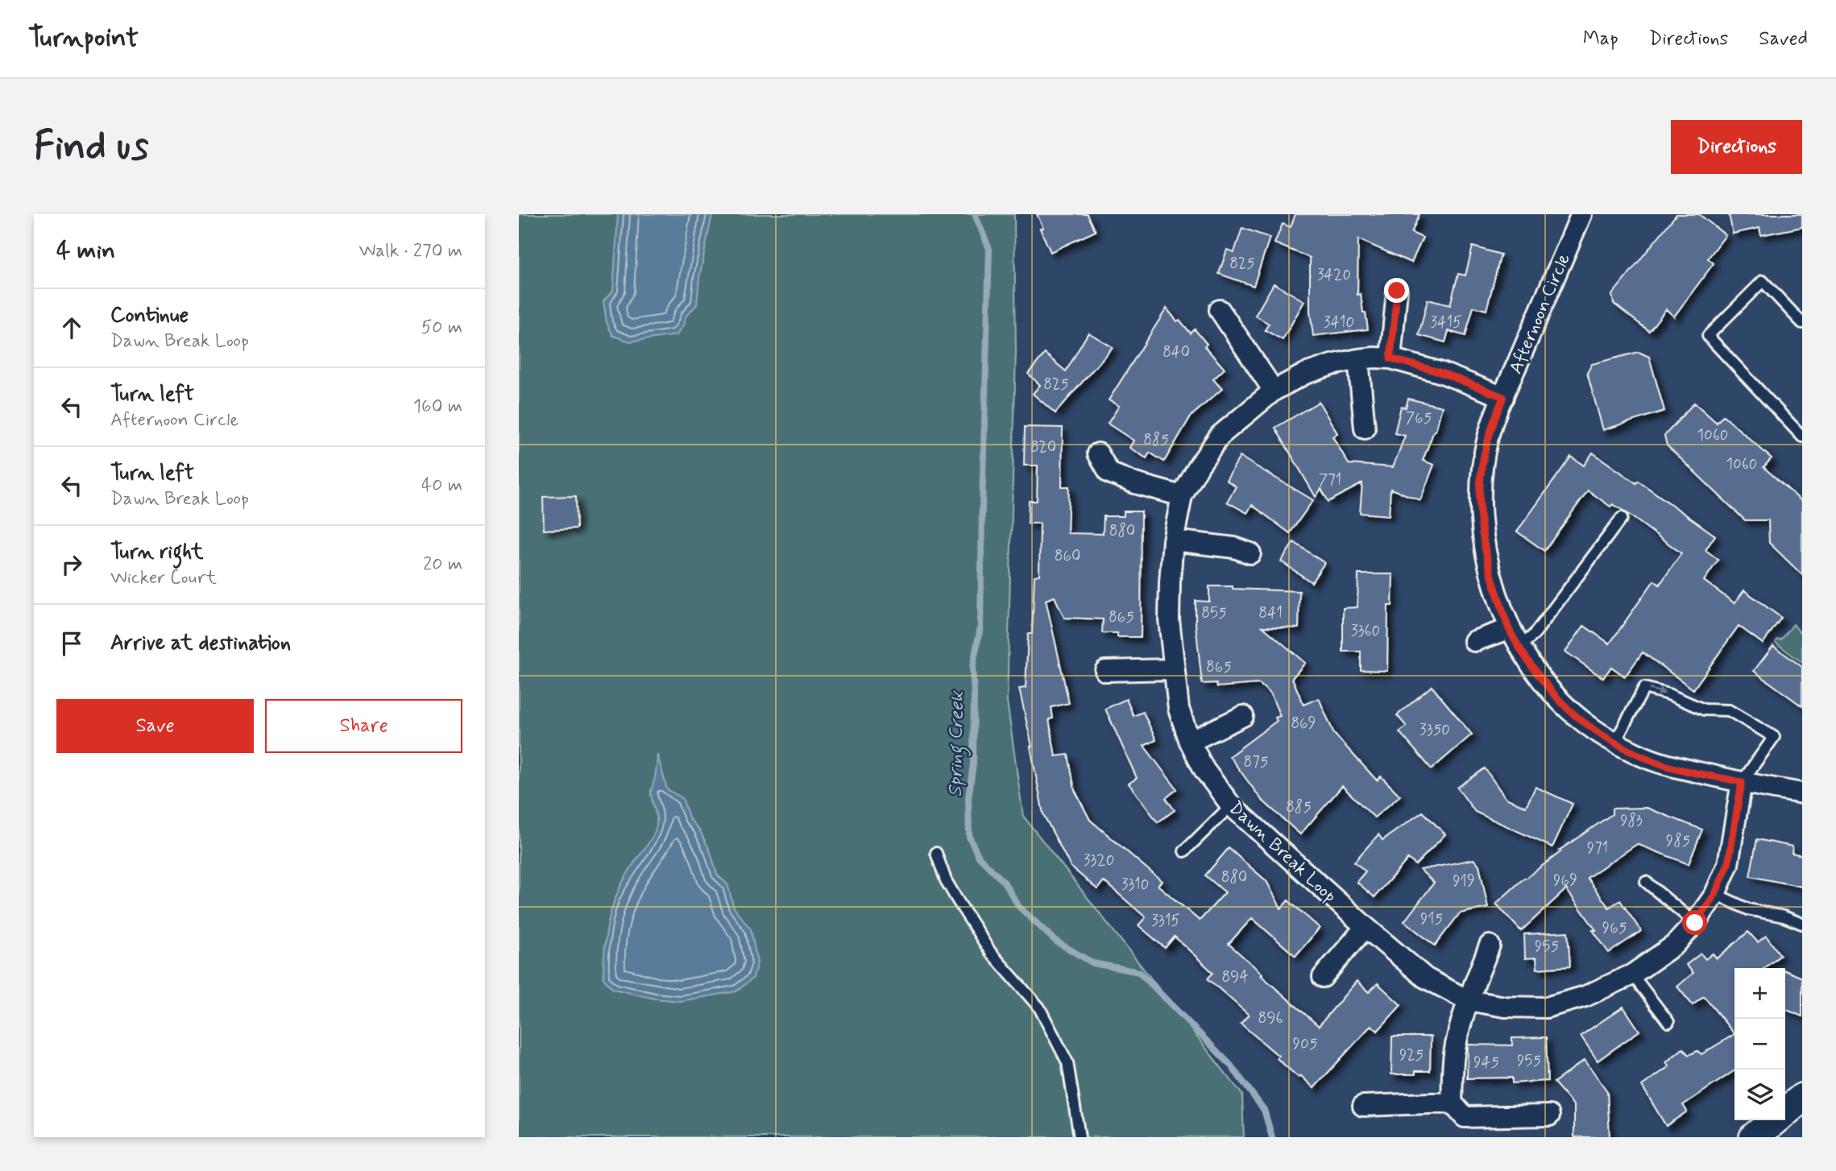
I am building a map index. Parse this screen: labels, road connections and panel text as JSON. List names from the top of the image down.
{
  "streets": {
    "street": ["Afternoon Circle", "Dawn Break Loop"]
  },
  "crossings": [
    ["Afternoon Circle", "Dawn Break Loop"]
  ],
  "water": ["Spring Creek"],
  "house_numbers": [
    "825",
    "3420",
    "3410",
    "3415",
    "840",
    "825",
    "765",
    "1060",
    "885",
    "820",
    "1060",
    "771",
    "880",
    "860",
    "855",
    "841",
    "865",
    "3360",
    "865",
    "869",
    "3350",
    "875",
    "885",
    "983",
    "985",
    "971",
    "3320",
    "880",
    "969",
    "919",
    "3310",
    "915",
    "3315",
    "965",
    "955",
    "894",
    "896",
    "905",
    "925",
    "955",
    "945"
  ],
  "page": {
    "header": "Turnpoint",
    "nav": ["Map", "Directions", "Saved"],
    "buttons": [
      "Directions",
      ["Save", "Share"]
    ],
    "title": "Find us",
    "heading": ["4 min", "Walk · 270 m"],
    "list": [
      ["Continue", "Dawn Break Loop", "50 m"],
      ["Turn left", "Afternoon Circle", "160 m"],
      ["Turn left", "Dawn Break Loop", "40 m"],
      ["Turn right", "Wicker Court", "20 m"],
      "Arrive at destination"
    ],
    "map_buttons": ["+", "−"]
  }
}
